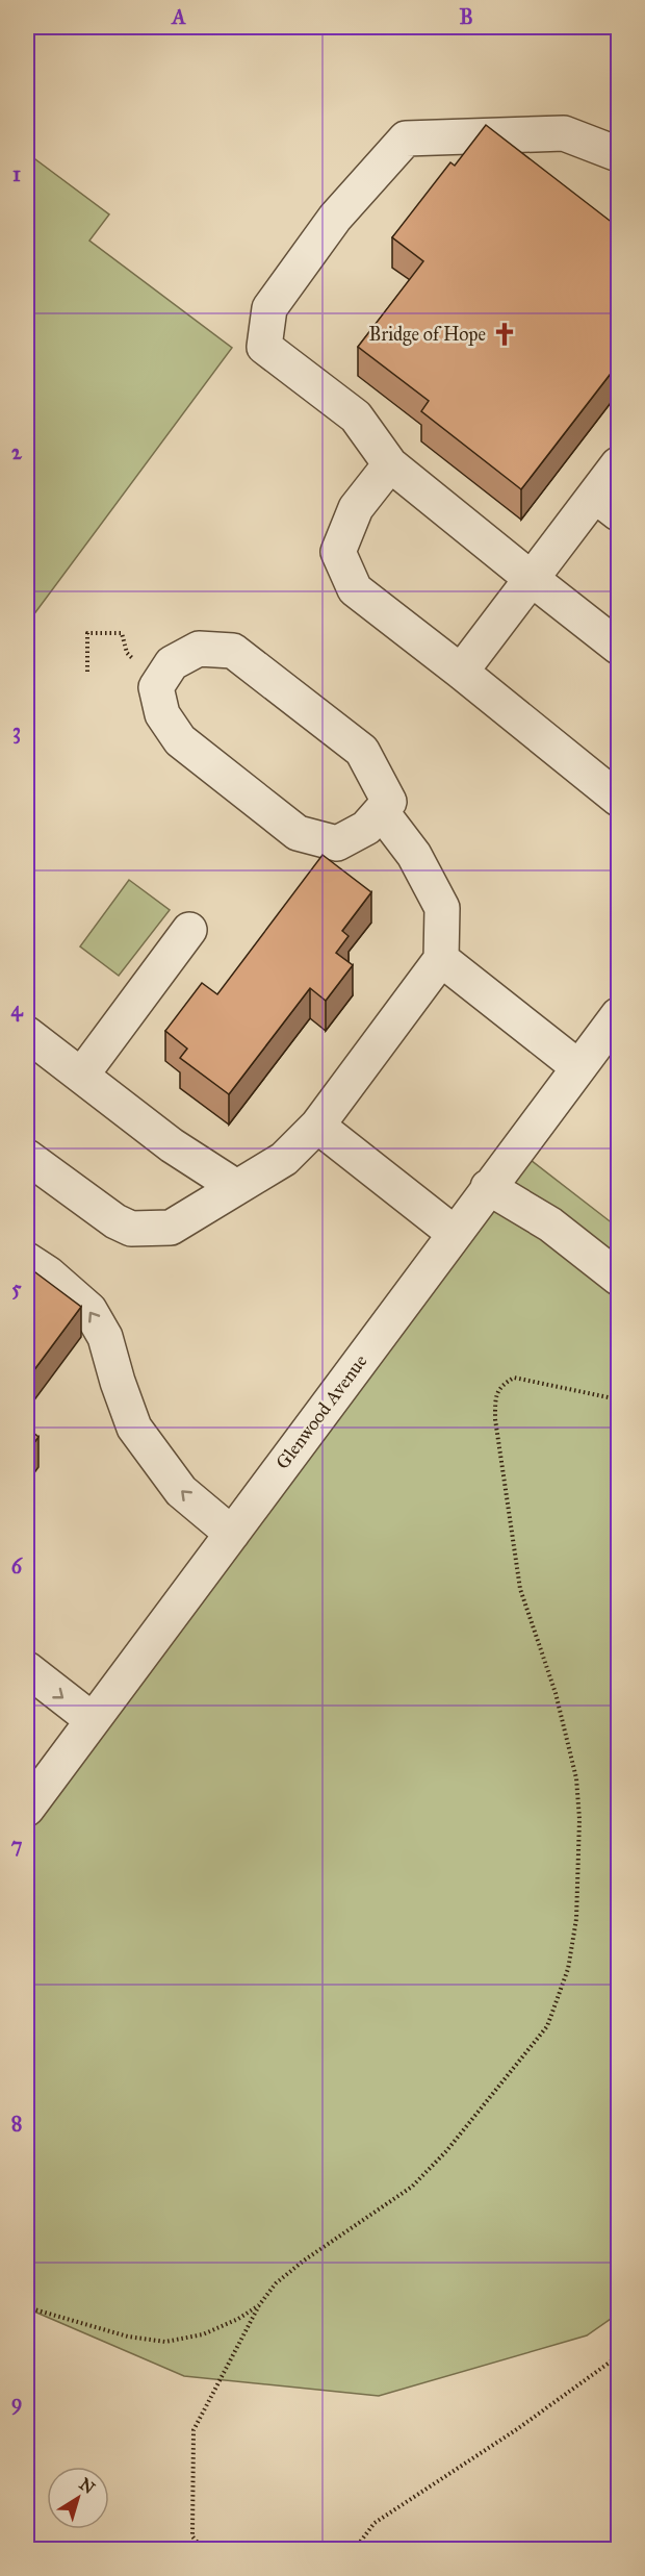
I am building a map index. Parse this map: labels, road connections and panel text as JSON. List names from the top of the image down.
{
  "streets": {
    "street": ["Glenwood Avenue"]
  },
  "places": {
    "church": ["Bridge of Hope"]
  },
  "north": "top right",
  "grid": {
    "columns": ["A", "B"],
    "rows": [
      "1",
      "2",
      "3",
      "4",
      "5",
      "6",
      "7",
      "8",
      "9"
    ]
  }
}
